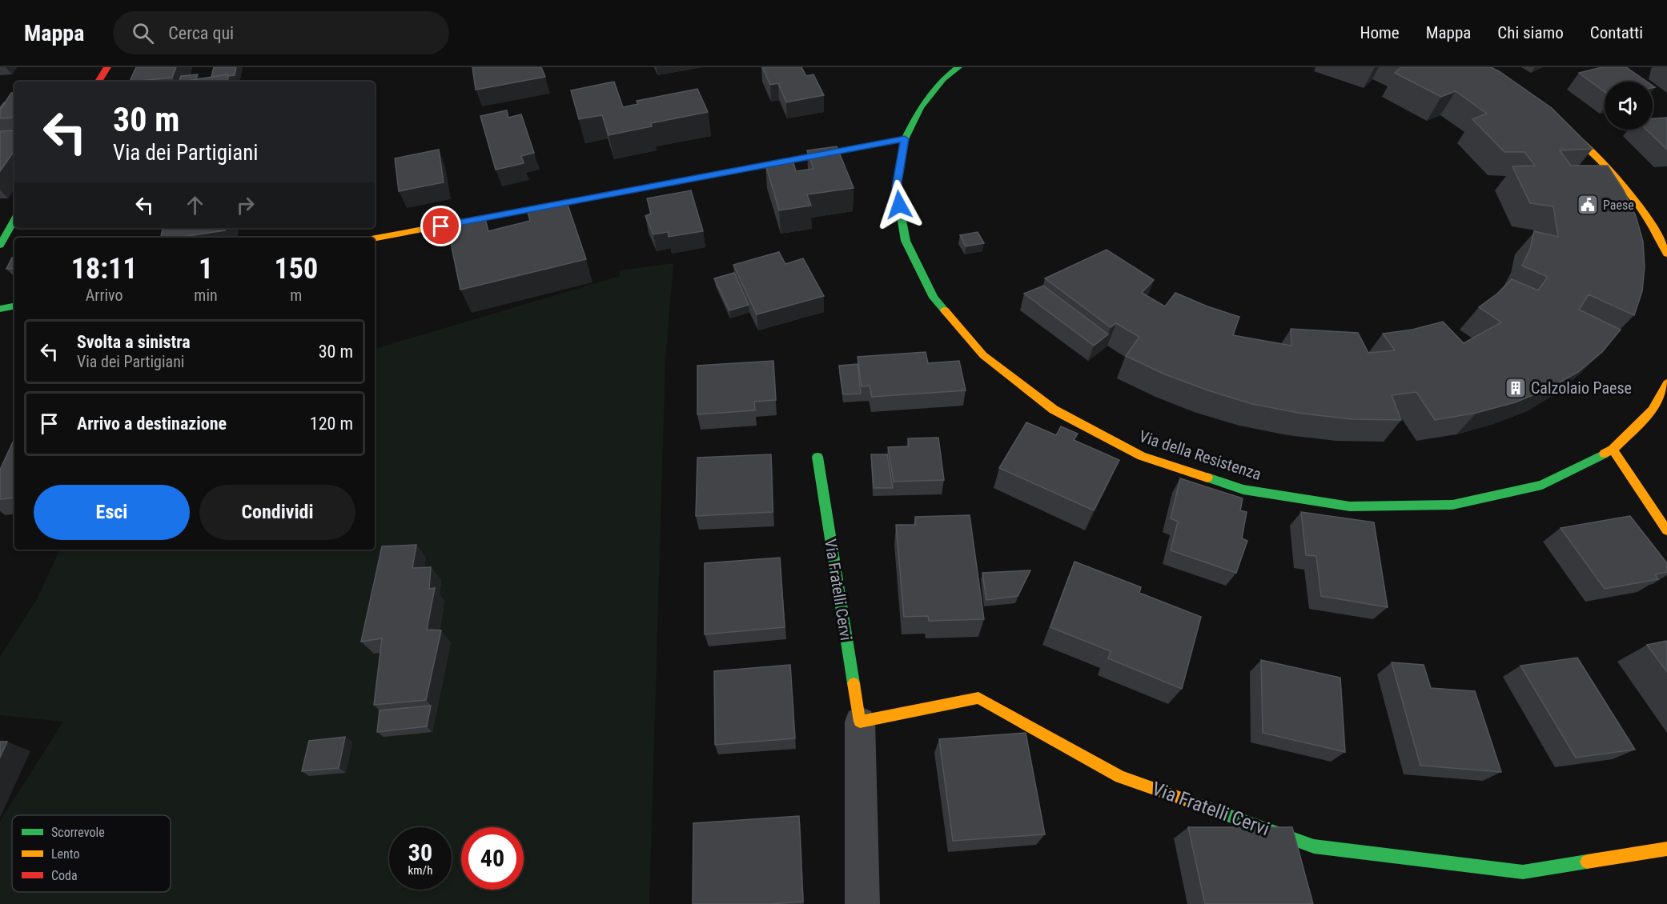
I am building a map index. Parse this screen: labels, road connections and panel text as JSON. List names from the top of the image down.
{
  "streets": {
    "street": ["Via della Resistenza", "Via Fratelli Cervi"]
  },
  "places": {
    "public building": ["Paese"],
    "building": ["Calzolaio Paese"]
  },
  "legend": ["Scorrevole", "Lento", "Coda"],
  "page": {
    "header": "Mappa",
    "search": "Cerca qui",
    "nav": [
      "Home",
      "Mappa",
      "Chi siamo",
      "Contatti"
    ],
    "turn": ["30 m", "Via dei Partigiani"],
    "eta": [
      "18:11",
      "Arrivo",
      "1",
      "min",
      "150",
      "m"
    ],
    "list": [
      {
        "name": "Svolta a sinistra",
        "note": "Via dei Partigiani",
        "value": "30 m"
      },
      {
        "name": "Arrivo a destinazione",
        "value": "120 m"
      }
    ],
    "buttons": ["Esci", "Condividi"],
    "speed": "30 km/h",
    "limit": "40"
  }
}
